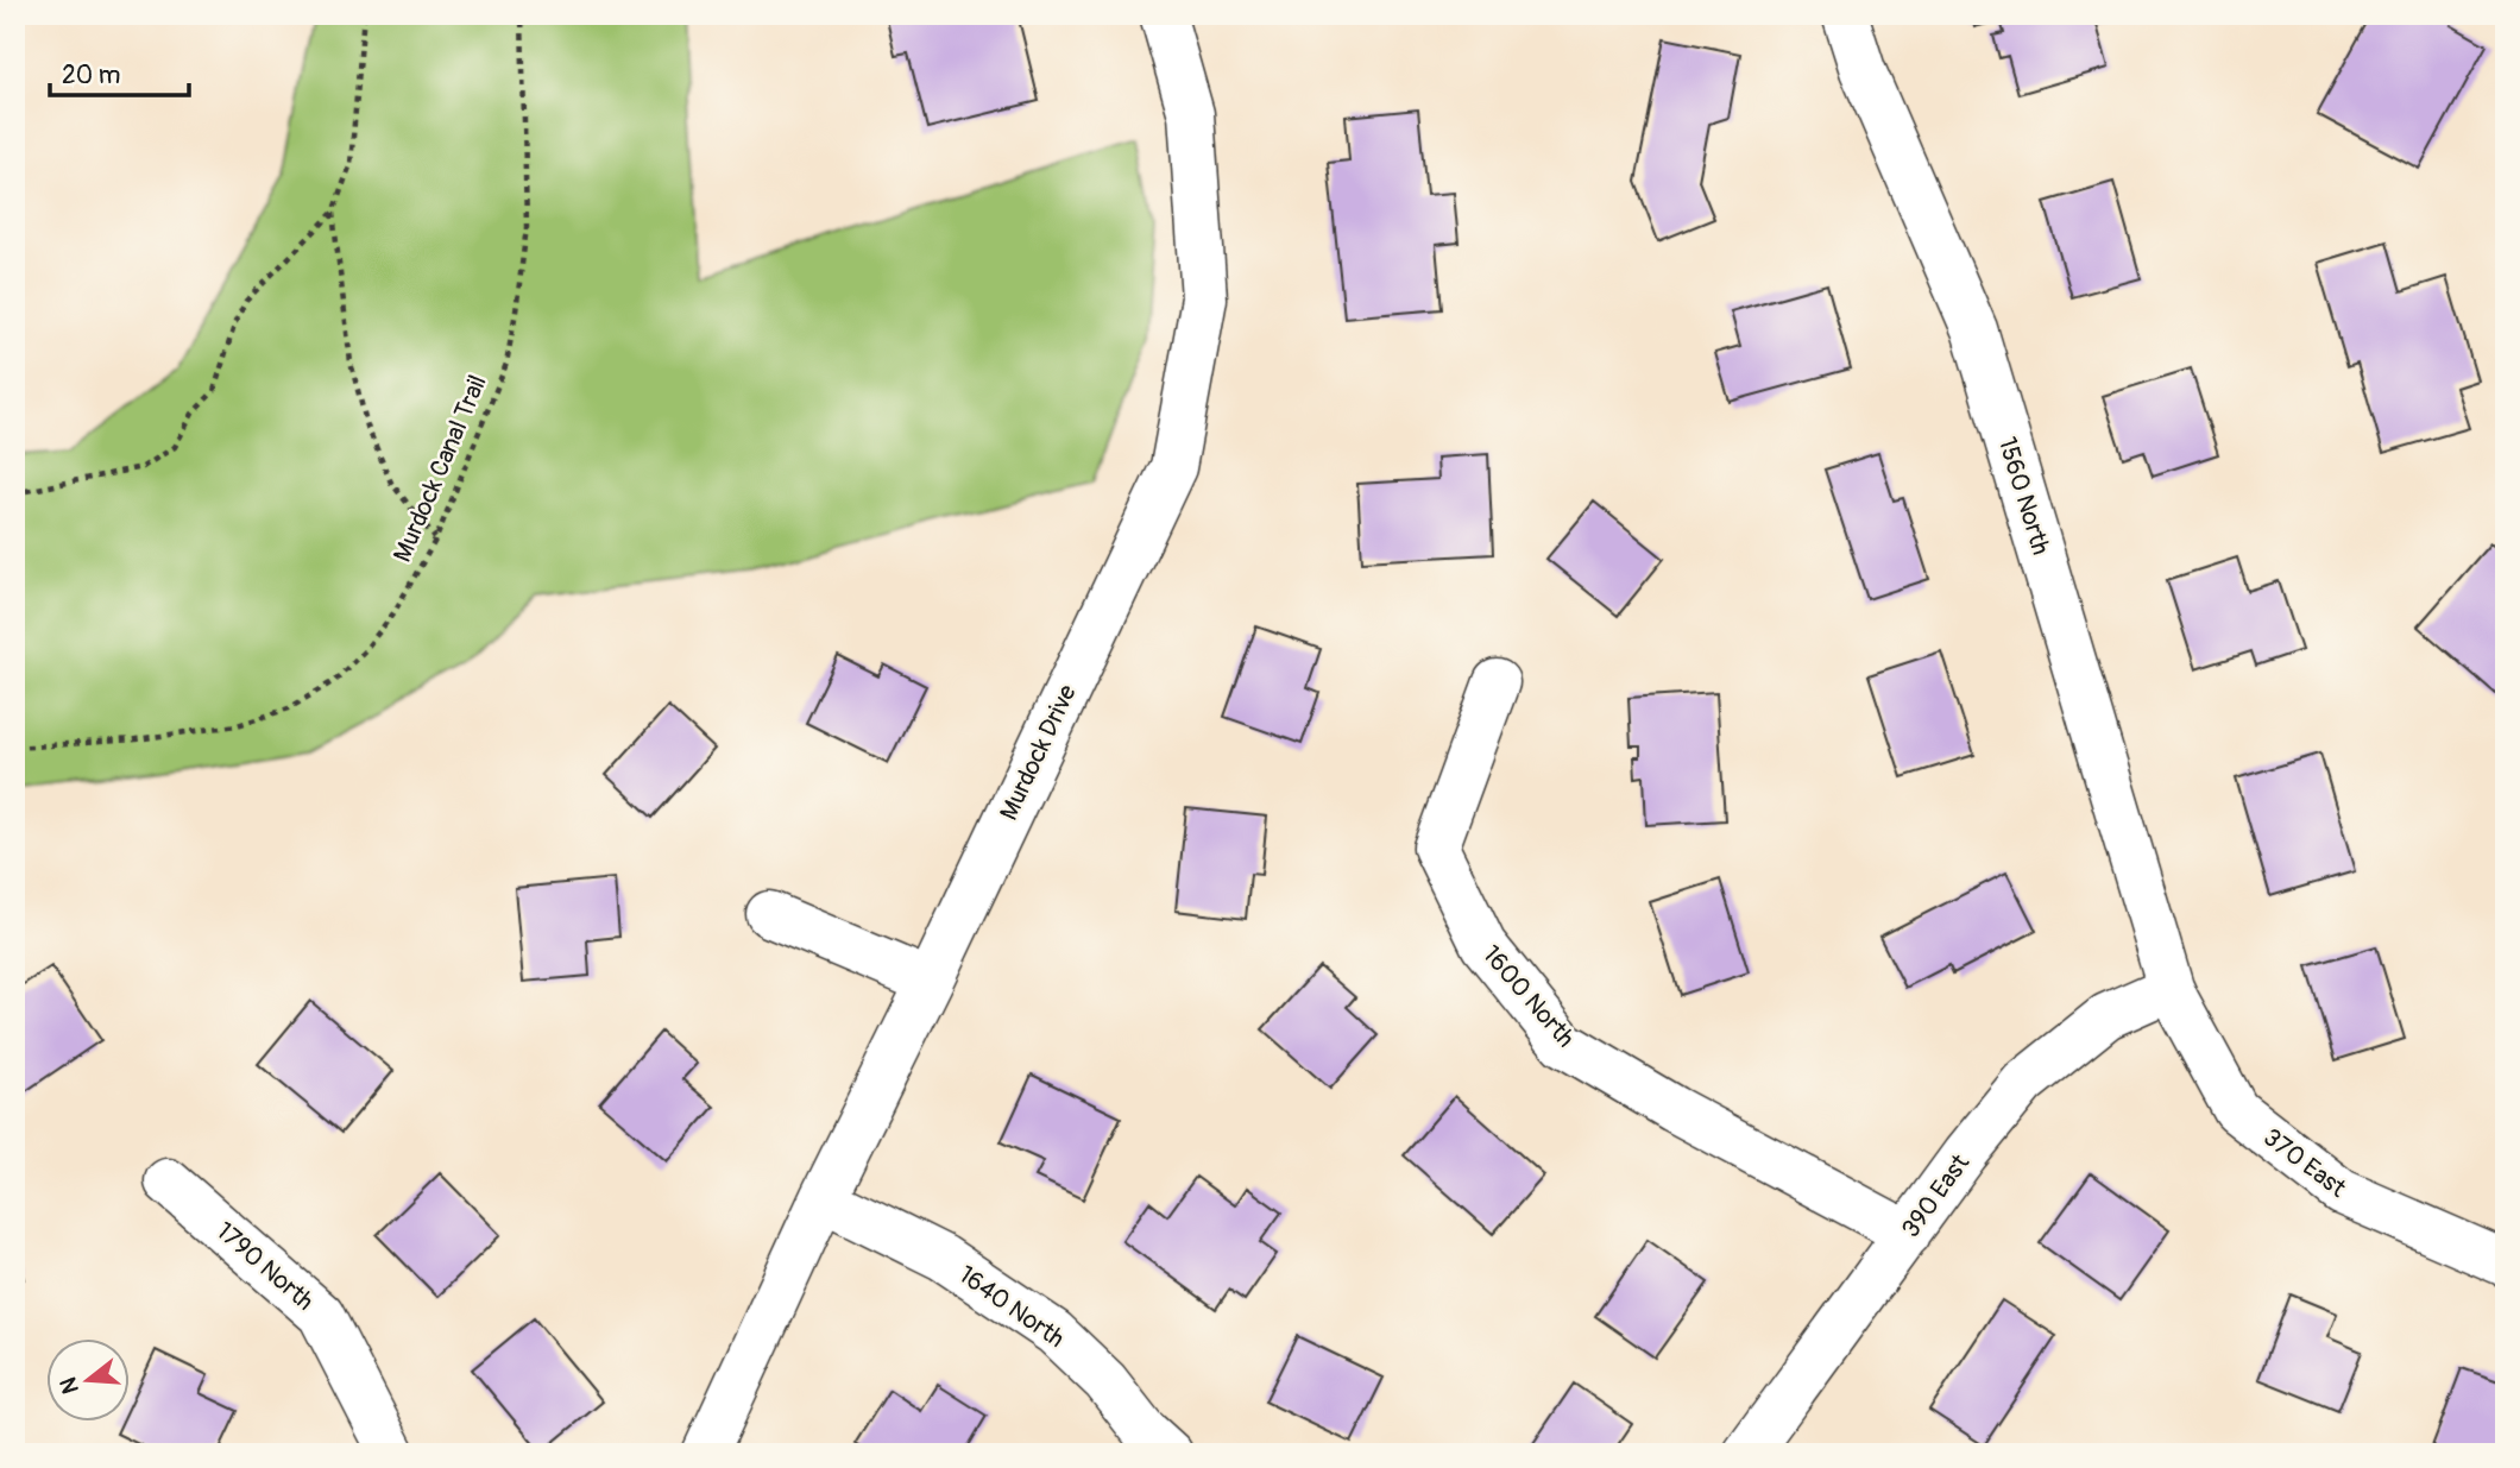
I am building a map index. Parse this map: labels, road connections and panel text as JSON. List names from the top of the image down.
{
  "streets": {
    "street": [
      "1560 North",
      "Murdock Drive",
      "1600 North",
      "370 East",
      "390 East",
      "1790 North",
      "1640 North"
    ],
    "path": ["Murdock Canal Trail"]
  },
  "crossings": [
    ["1560 North", "370 East"],
    ["1560 North", "390 East"],
    ["Murdock Drive", "1640 North"],
    ["1600 North", "390 East"],
    ["370 East", "390 East"]
  ],
  "scale_bar": "20 m",
  "north": "left"
}
